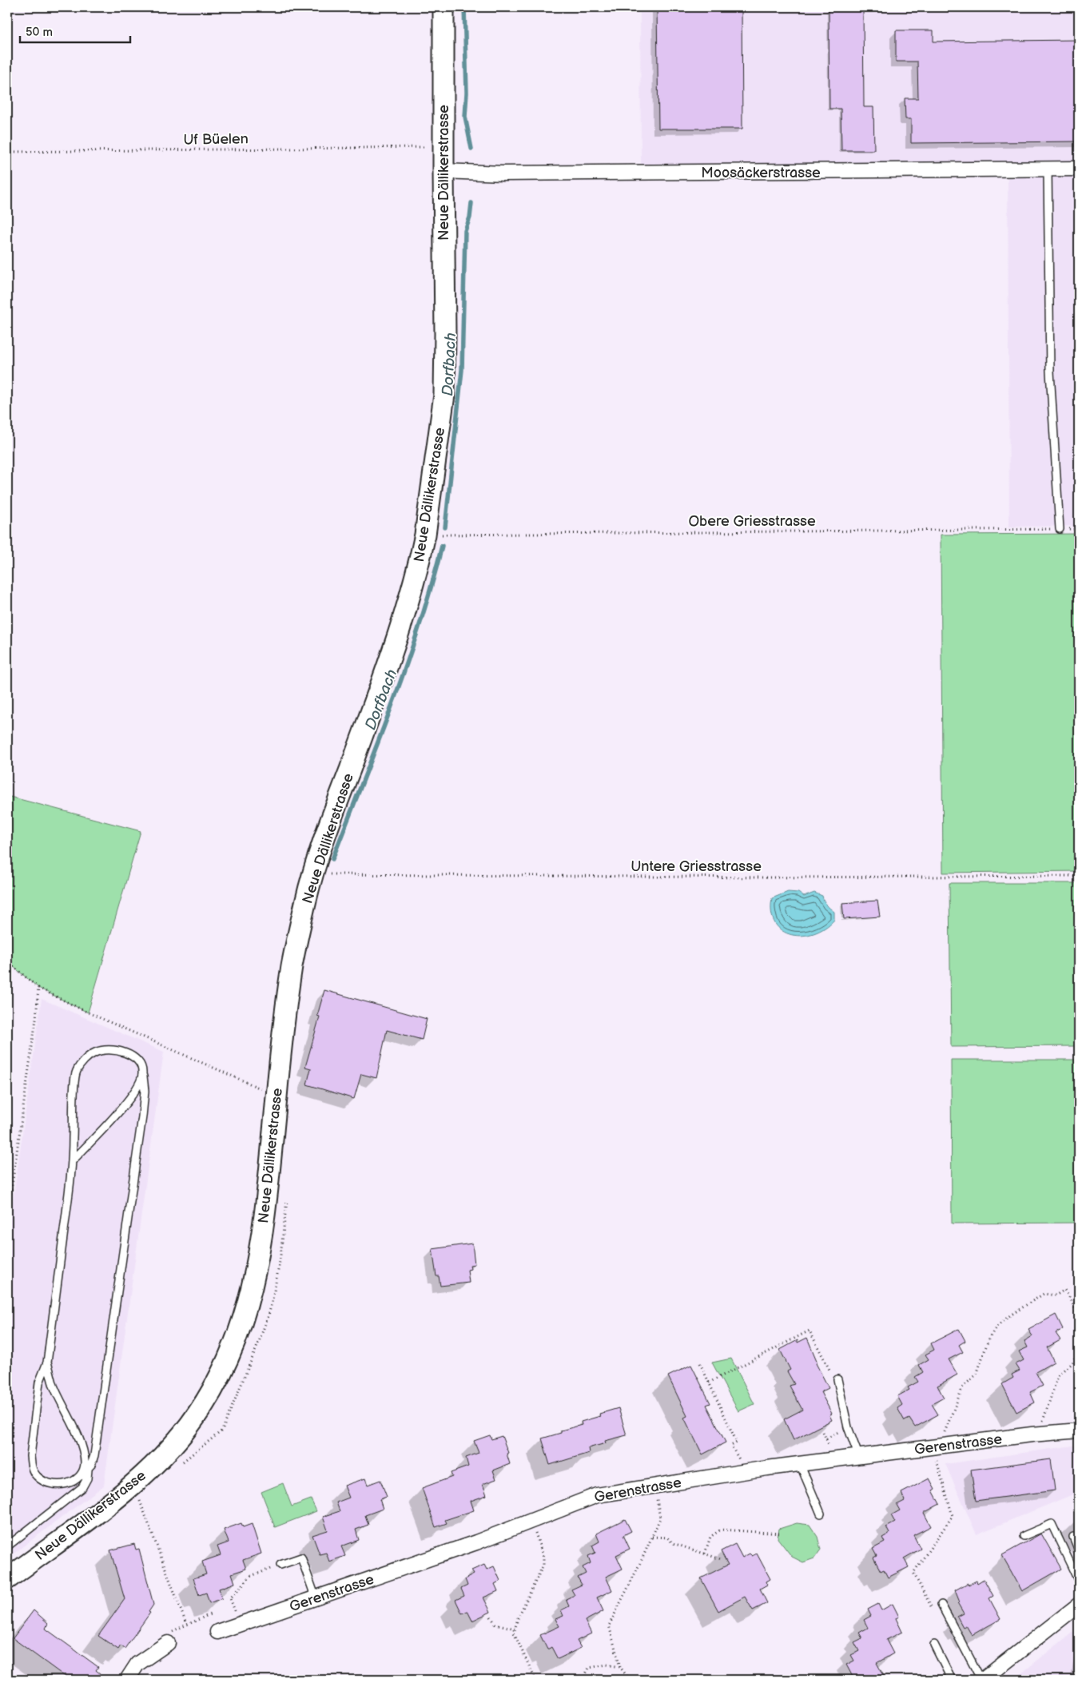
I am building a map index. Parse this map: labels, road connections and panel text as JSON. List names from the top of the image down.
{
  "streets": {
    "street": ["Neue Dällikerstrasse", "Moosäckerstrasse", "Gerenstrasse"],
    "path": ["Uf Büelen", "Obere Griesstrasse", "Untere Griesstrasse"]
  },
  "crossings": [
    ["Neue Dällikerstrasse", "Moosäckerstrasse"],
    ["Neue Dällikerstrasse", "Obere Griesstrasse"],
    ["Neue Dällikerstrasse", "Untere Griesstrasse"]
  ],
  "water": ["Dorfbach"],
  "scale_bar": "50 m"
}
